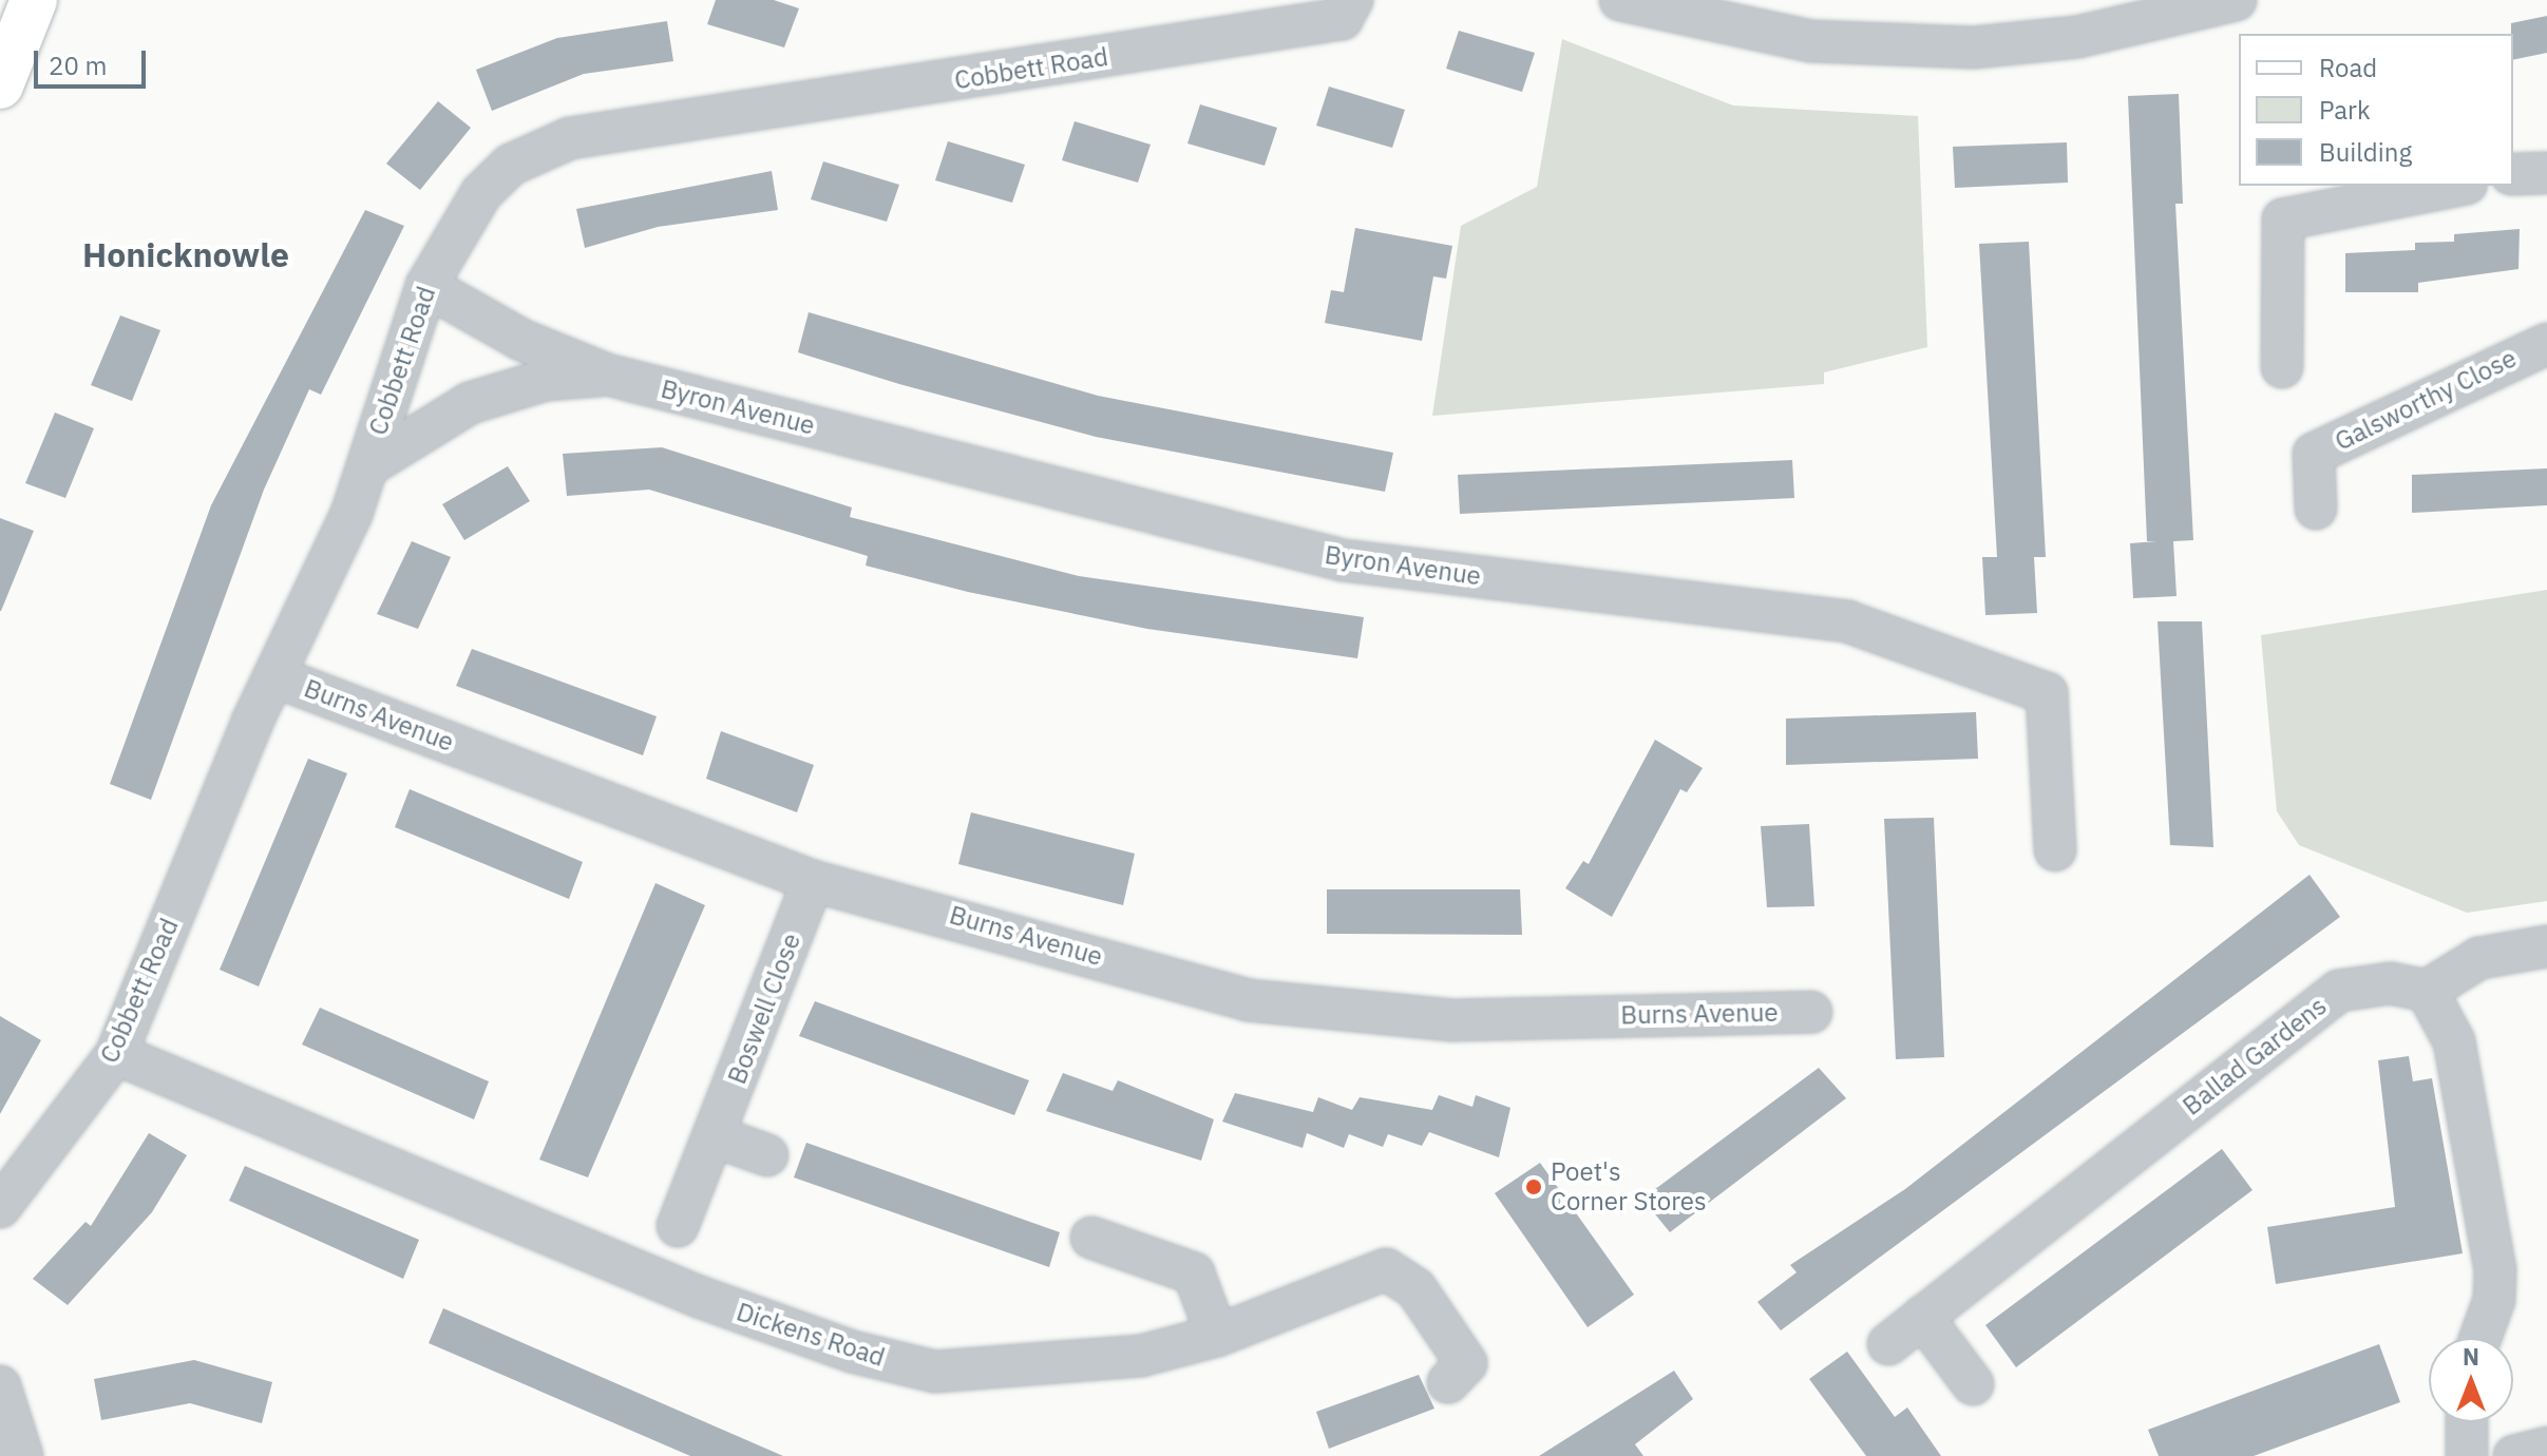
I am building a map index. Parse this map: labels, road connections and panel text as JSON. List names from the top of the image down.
{
  "streets": {
    "street": [
      "Cobbett Road",
      "Galsworthy Close",
      "Byron Avenue",
      "Burns Avenue",
      "Boswell Close",
      "Ballad Gardens",
      "Dickens Road"
    ]
  },
  "crossings": [
    ["Cobbett Road", "Byron Avenue"],
    ["Cobbett Road", "Burns Avenue"],
    ["Cobbett Road", "Dickens Road"],
    ["Burns Avenue", "Boswell Close"]
  ],
  "districts": ["Honicknowle"],
  "places": ["Poet's Corner Stores"],
  "legend": ["Road", "Park", "Building"],
  "scale_bar": "20 m",
  "north": "top"
}
